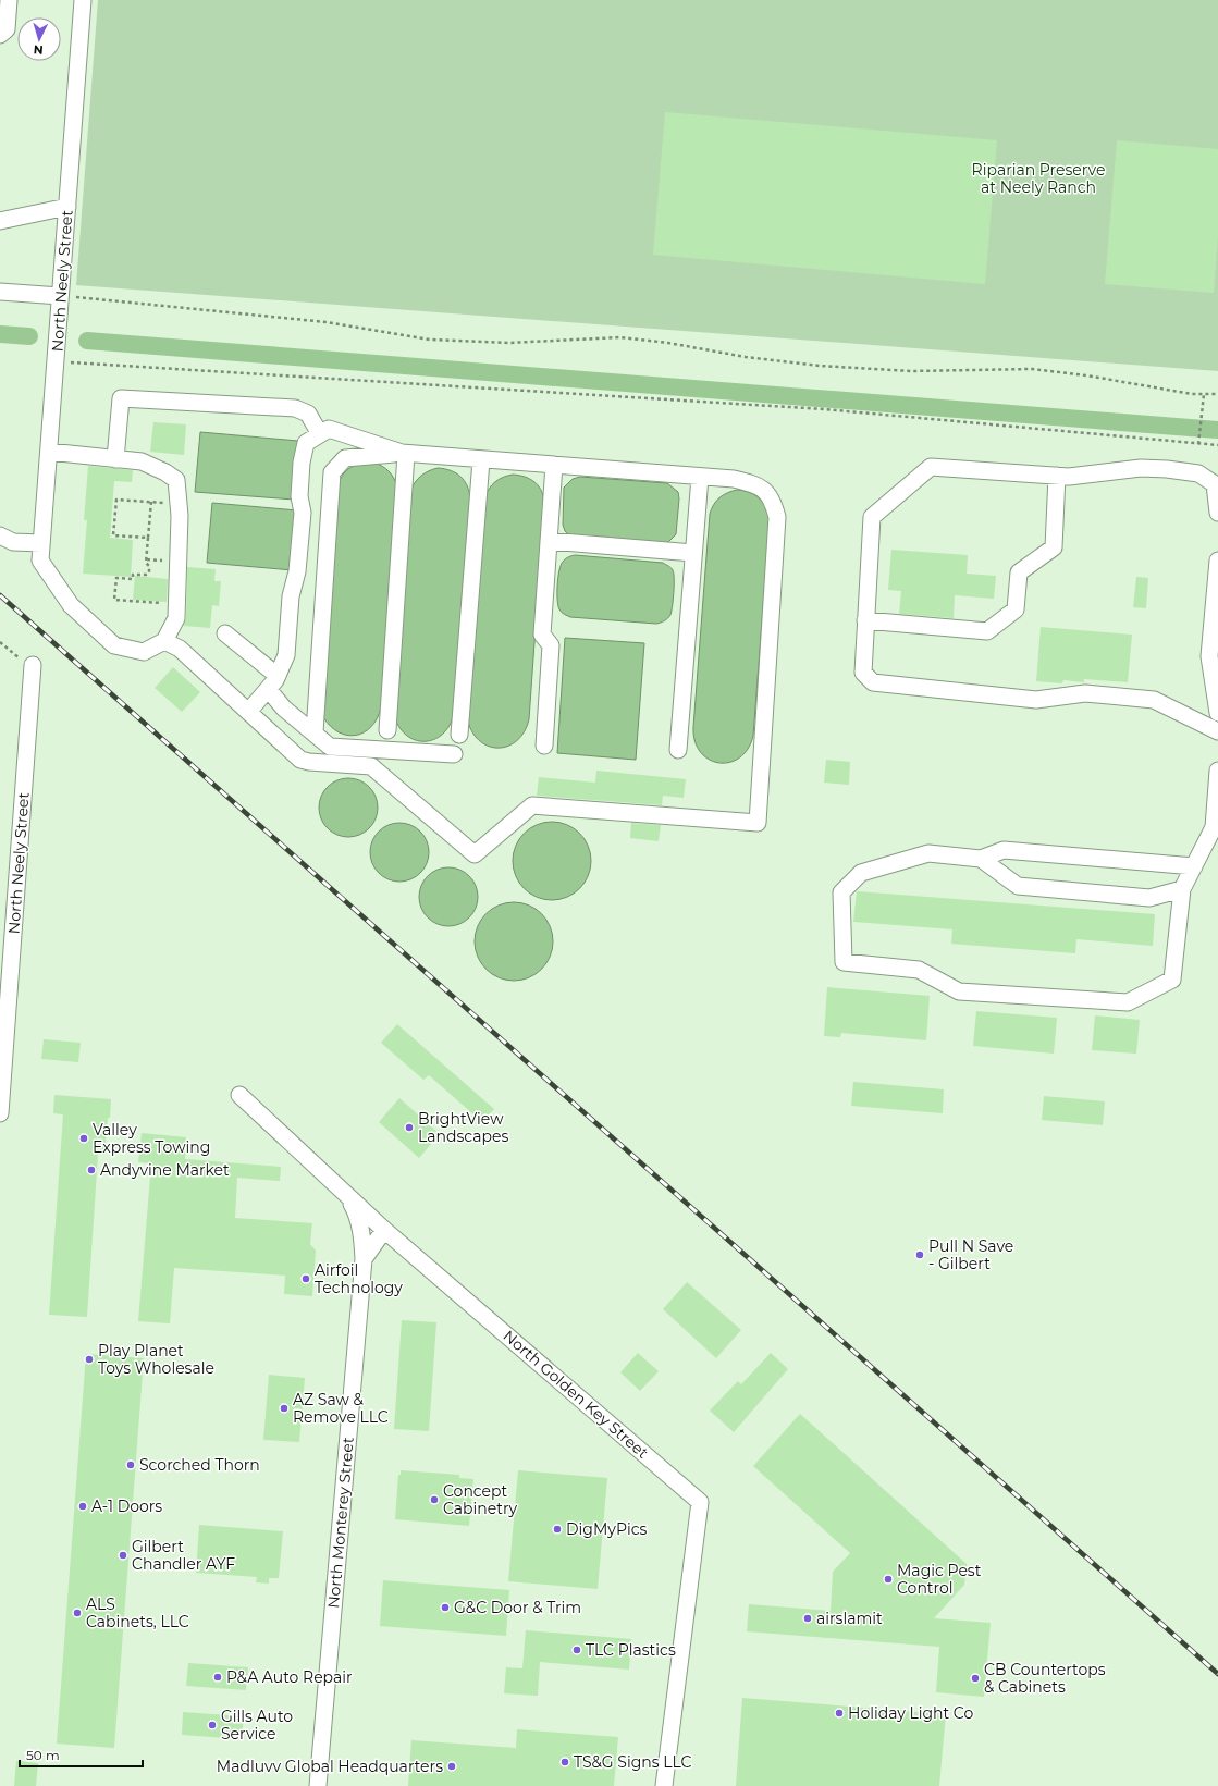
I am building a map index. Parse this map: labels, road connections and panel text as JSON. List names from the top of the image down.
{
  "streets": {
    "street": ["North Neely Street", "North Golden Key Street", "North Monterey Street"]
  },
  "crossings": [
    ["North Golden Key Street", "North Monterey Street"]
  ],
  "parks": ["Riparian Preserve at Neely Ranch"],
  "places": [
    "BrightView Landscapes",
    "Valley Express Towing",
    "Andyvine Market",
    "Pull N Save - Gilbert",
    "Airfoil Technology",
    "Play Planet Toys Wholesale",
    "AZ Saw & Remove LLC",
    "Scorched Thorn",
    "Concept Cabinetry",
    "A-1 Doors",
    "DigMyPics",
    "Gilbert Chandler AYF",
    "Magic Pest Control",
    "G&C Door & Trim",
    "ALS Cabinets, LLC",
    "airslamit",
    "TLC Plastics",
    "P&A Auto Repair",
    "CB Countertops & Cabinets",
    "Holiday Light Co",
    "Gills Auto Service",
    "TS&G Signs LLC",
    "Madluvv Global Headquarters"
  ],
  "scale_bar": "50 m",
  "north": "bottom"
}
